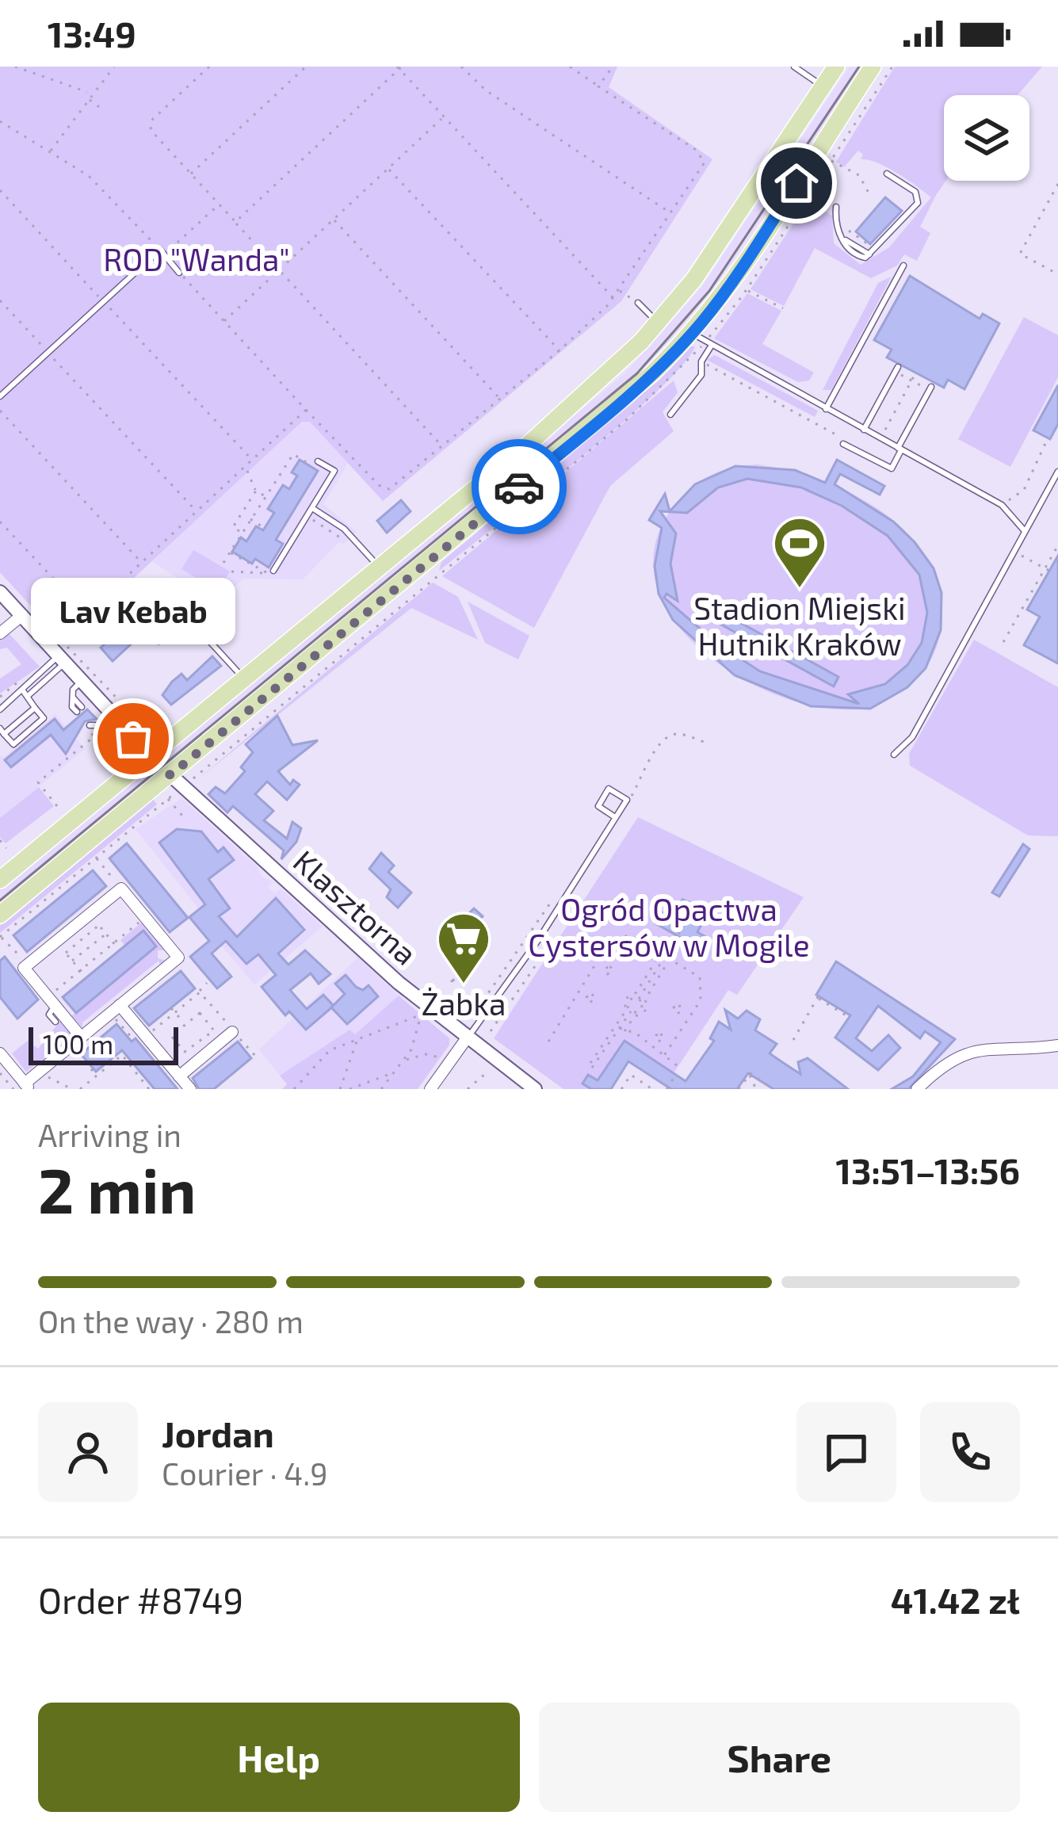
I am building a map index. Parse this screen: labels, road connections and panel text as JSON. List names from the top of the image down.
{
  "streets": {
    "street": ["Klasztorna"]
  },
  "parks": ["ROD \"Wanda\"", "Ogród Opactwa Cystersów w Mogile"],
  "places": {
    "sports": ["Stadion Miejski Hutnik Kraków"],
    "other": ["Lav Kebab"],
    "supermarket": ["Żabka"]
  },
  "scale_bar": "100 m",
  "page": {
    "status": "13:49",
    "bubble": "Lav Kebab",
    "scale": "100 m",
    "heading": ["2 min", "Arriving in", "13:51–13:56"],
    "panel": [
      "Jordan",
      "Courier · 4.9",
      "Order #8749",
      "41.42 zł"
    ],
    "bar": "On the way · 280 m",
    "buttons": ["Help", "Share"]
  }
}
